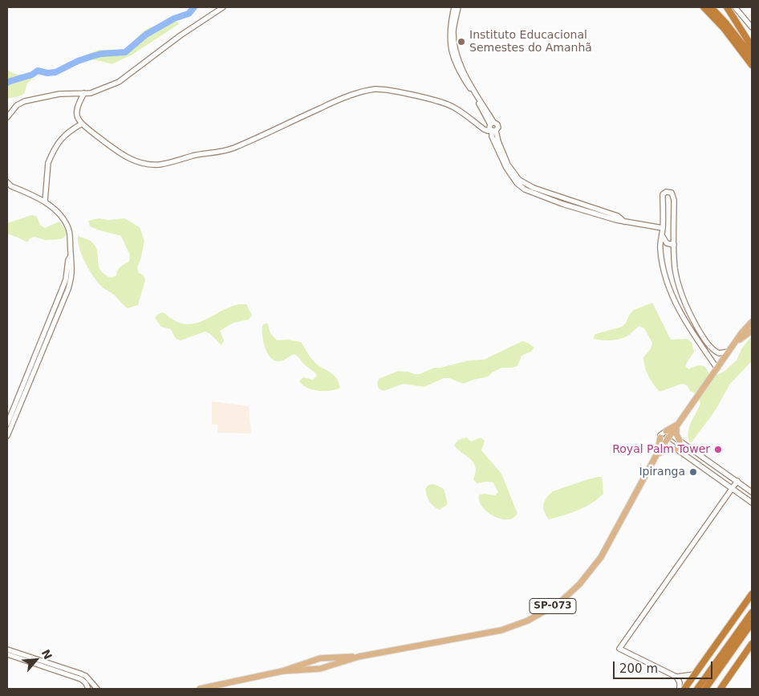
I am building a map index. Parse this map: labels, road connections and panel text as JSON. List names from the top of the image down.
{
  "streets": {
    "main road": ["SP-073"]
  },
  "places": ["Instituto Educacional Semestes do Amanhã", "Royal Palm Tower", "Ipiranga"],
  "scale_bar": "200 m",
  "north": "top right"
}
